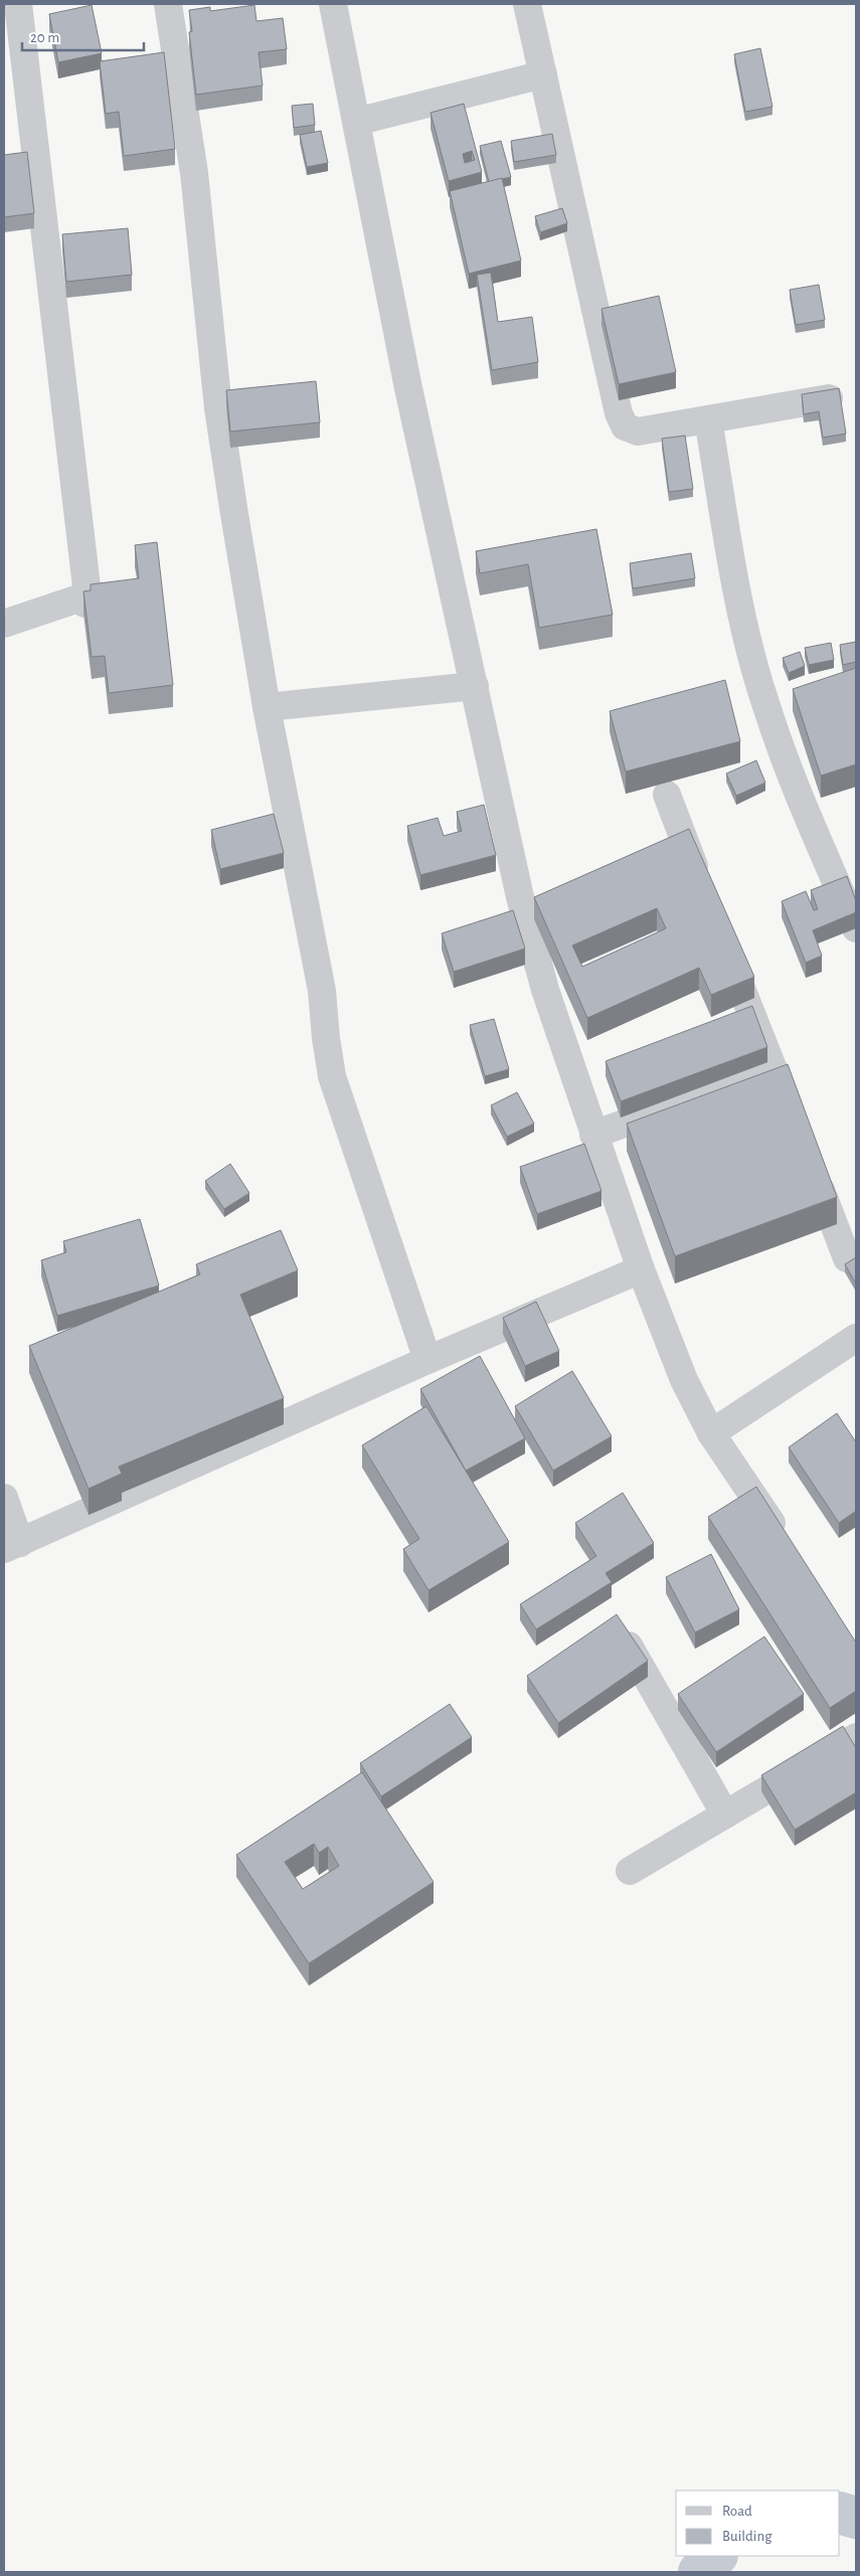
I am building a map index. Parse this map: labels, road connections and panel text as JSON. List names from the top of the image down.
{
  "legend": ["Road", "Building"],
  "scale_bar": "20 m"
}
